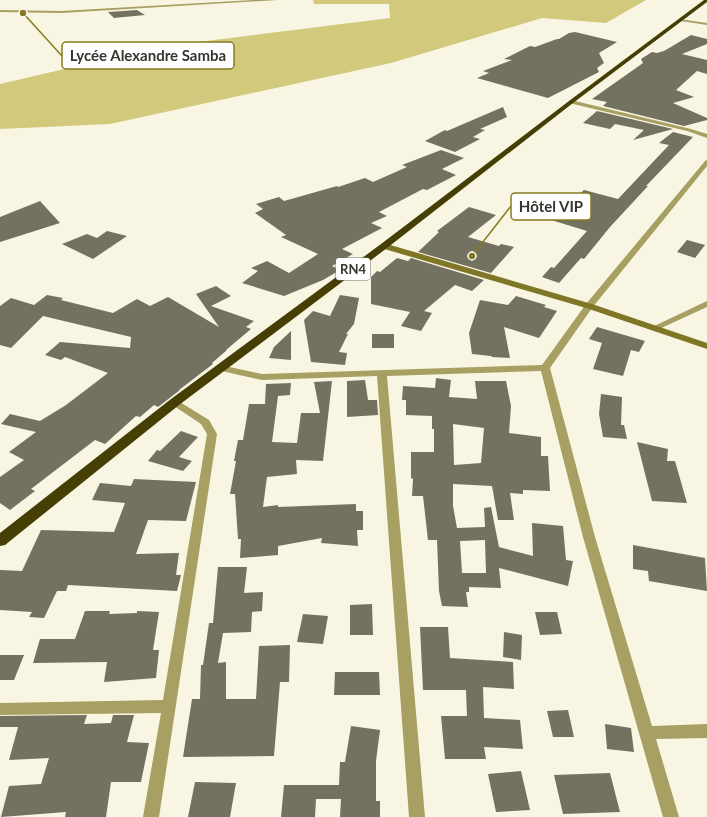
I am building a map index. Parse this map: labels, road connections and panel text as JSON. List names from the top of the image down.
{
  "streets": {
    "highway": ["RN4"]
  },
  "places": ["Lycée Alexandre Samba", "Hôtel VIP"]
}
